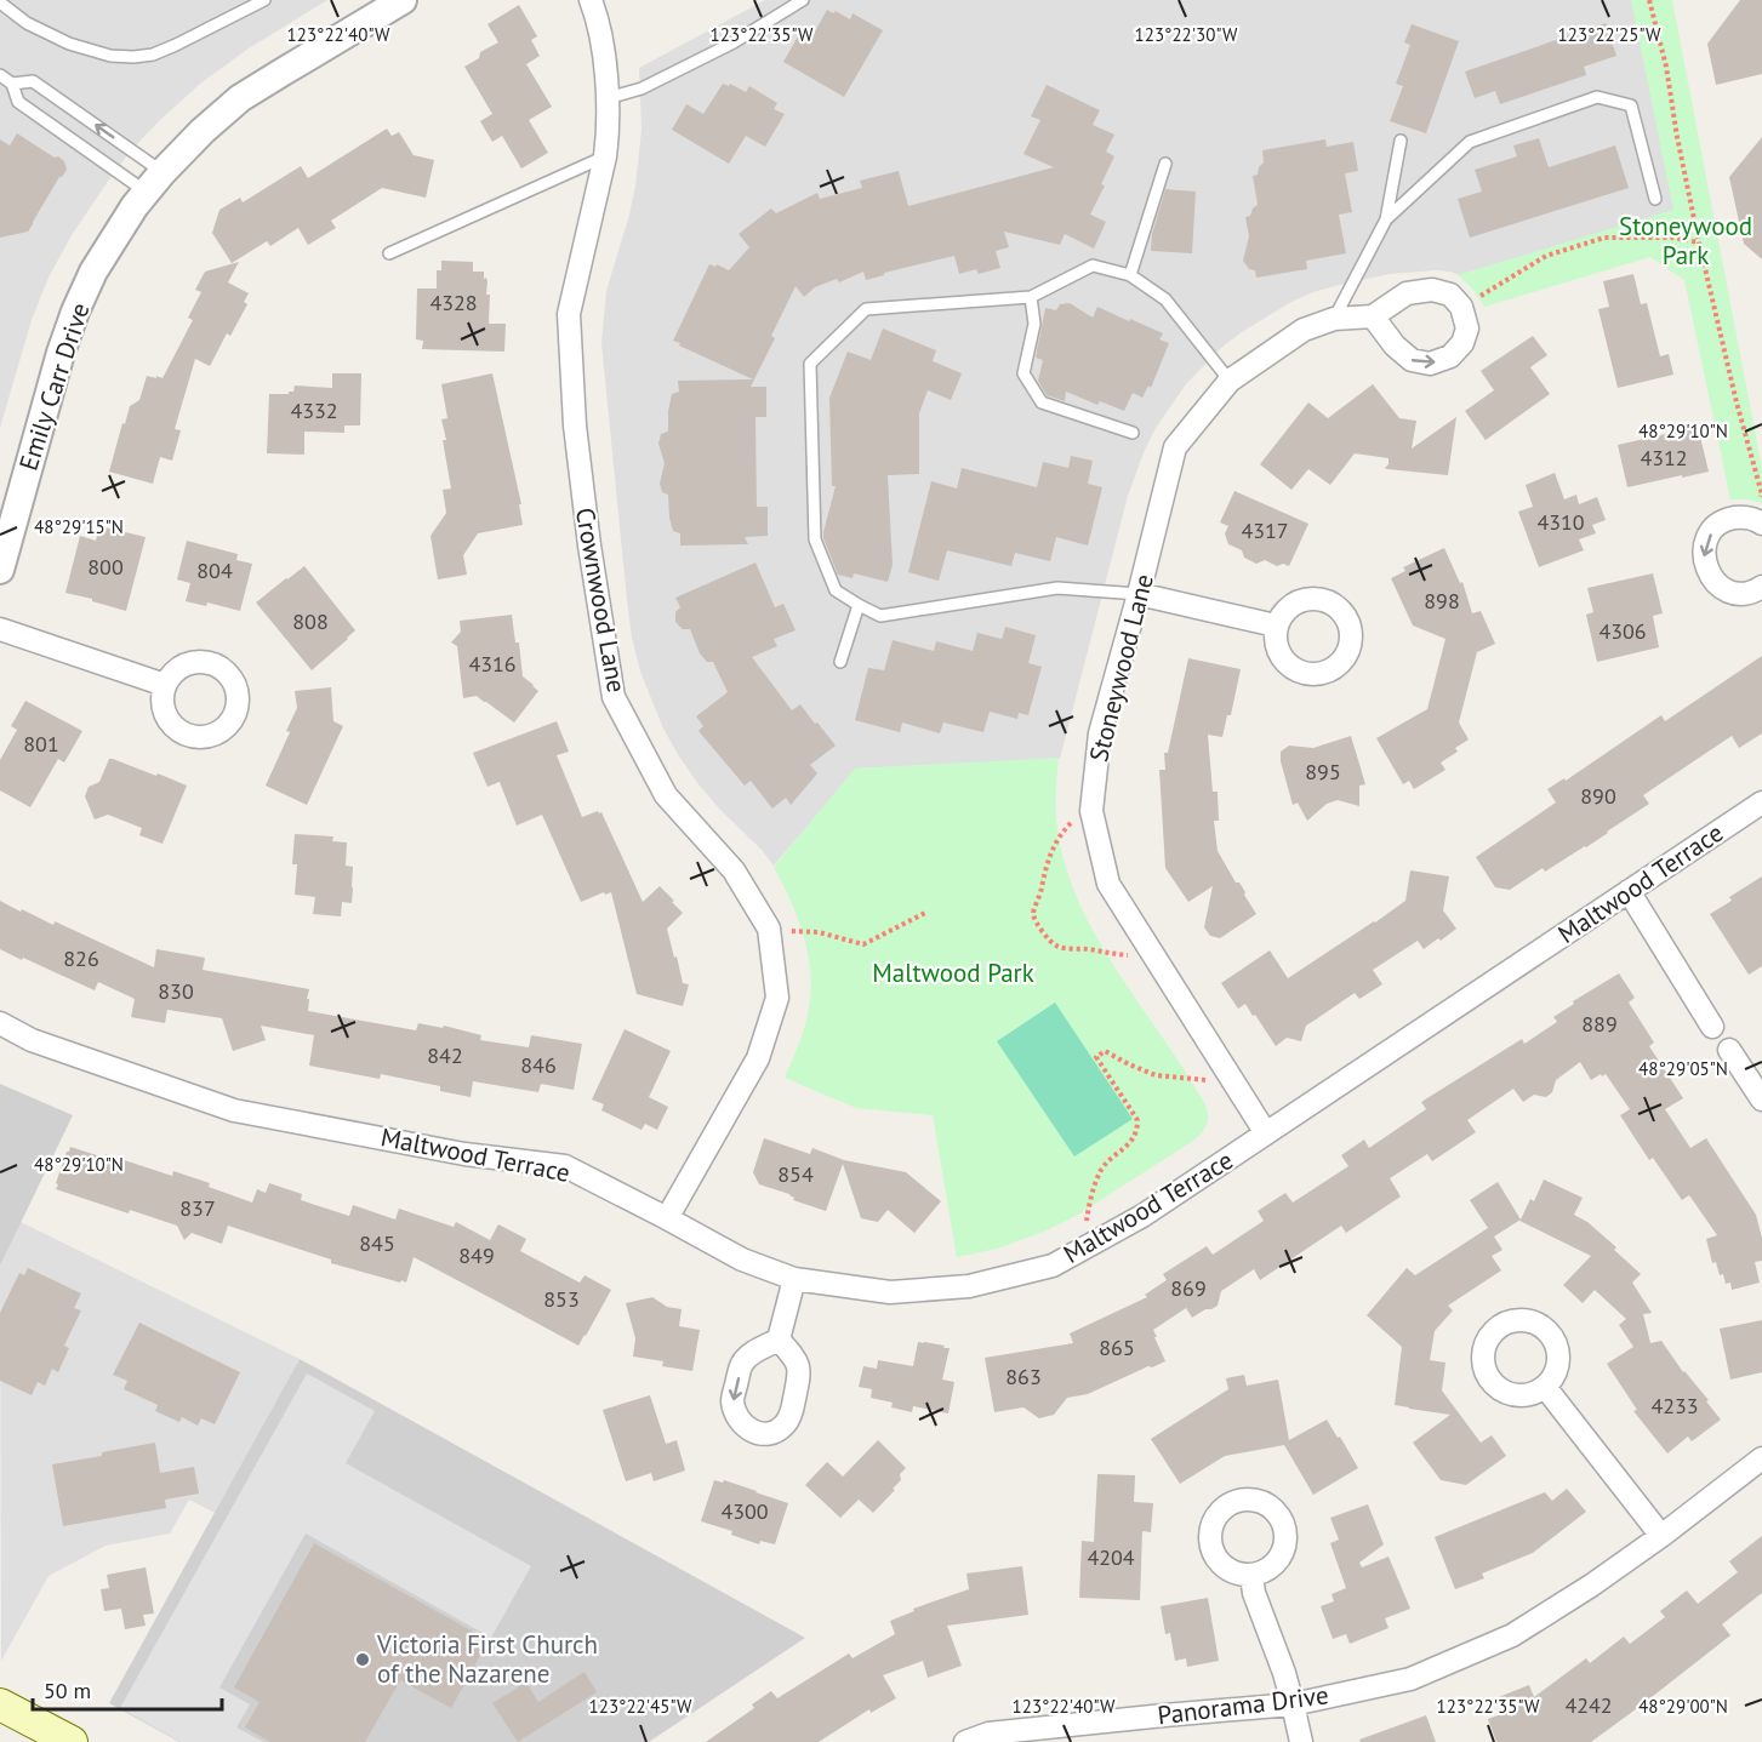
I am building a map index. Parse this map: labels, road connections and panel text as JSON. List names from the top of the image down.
{
  "streets": {
    "street": [
      "Emily Carr Drive",
      "Crownwood Lane",
      "Stoneywood Lane",
      "Maltwood Terrace",
      "Panorama Drive"
    ]
  },
  "crossings": [
    ["Crownwood Lane", "Maltwood Terrace"],
    ["Stoneywood Lane", "Maltwood Terrace"]
  ],
  "parks": ["Stoneywood Park", "Maltwood Park"],
  "places": ["Victoria First Church of the Nazarene"],
  "house_numbers": [
    "4328",
    "4332",
    "4312",
    "4310",
    "4317",
    "800",
    "804",
    "898",
    "808",
    "4306",
    "4316",
    "801",
    "895",
    "890",
    "826",
    "830",
    "889",
    "842",
    "846",
    "854",
    "837",
    "845",
    "849",
    "869",
    "853",
    "865",
    "863",
    "4233",
    "4300",
    "4204",
    "4242"
  ],
  "scale_bar": "50 m",
  "coordinates": [
    "123°22'40\"W",
    "123°22'35\"W",
    "123°22'30\"W",
    "123°22'25\"W",
    "48°29'10\"N",
    "48°29'15\"N",
    "48°29'05\"N",
    "48°29'00\"N",
    "123°22'45\"W"
  ]
}
